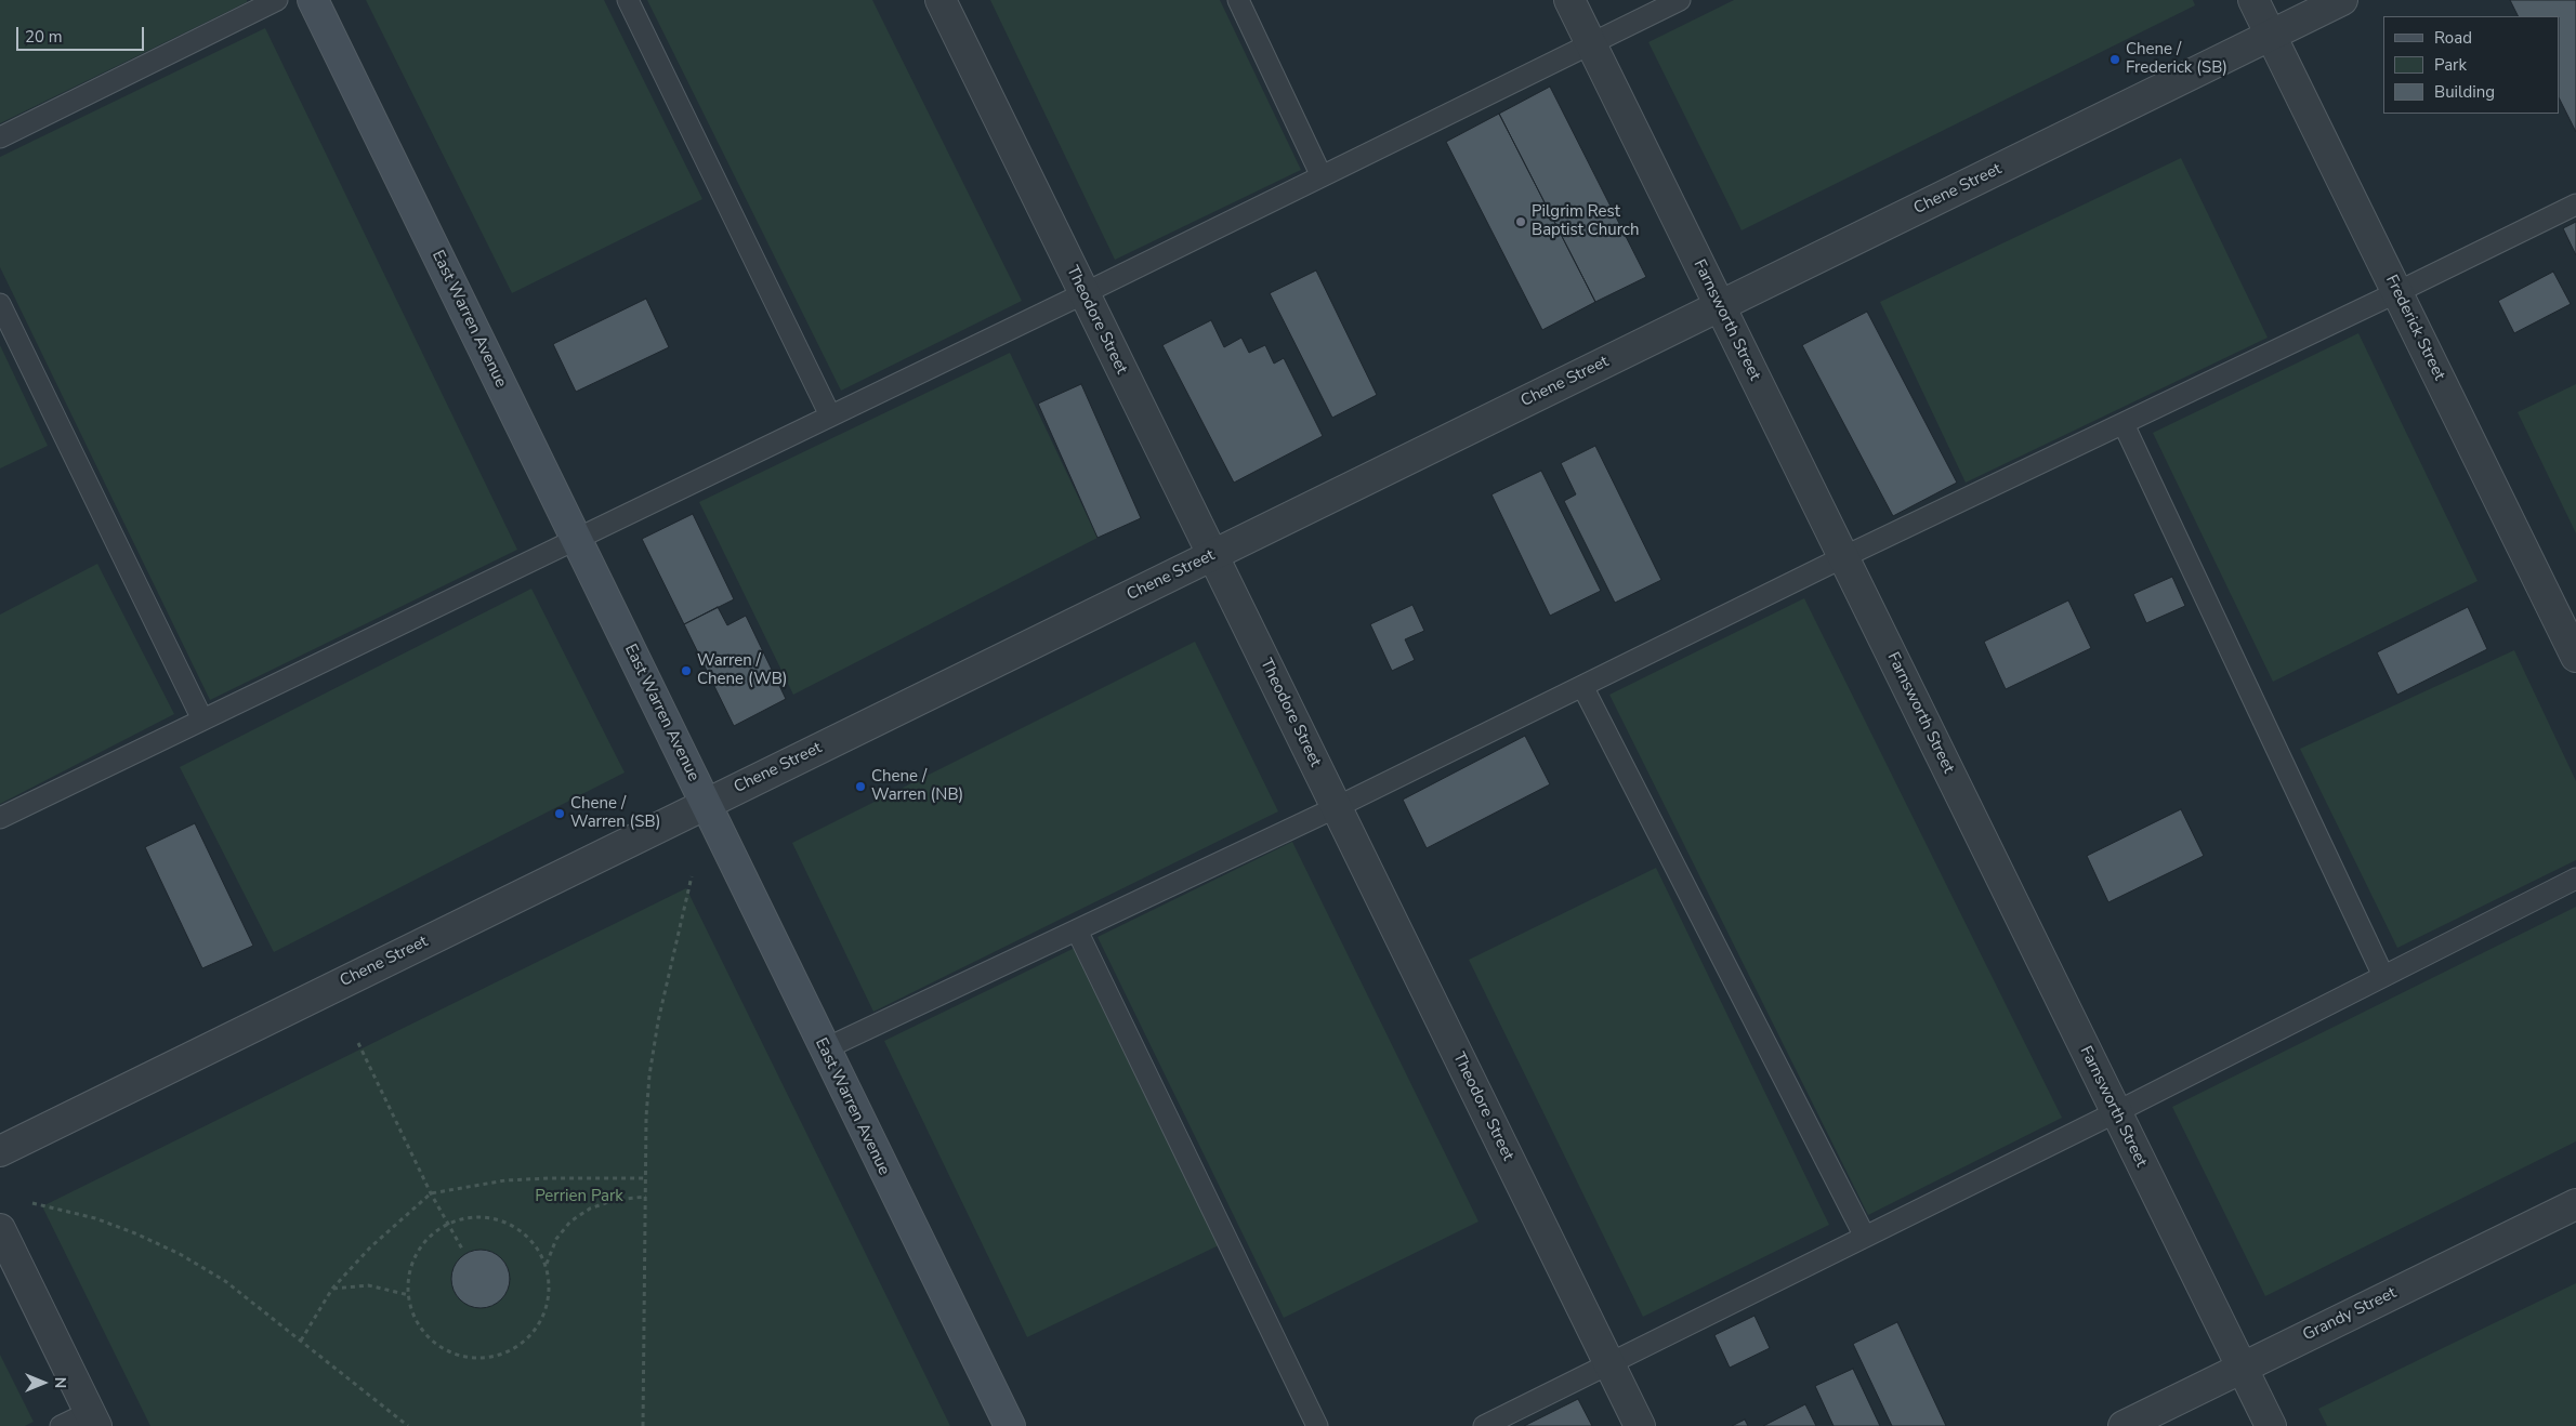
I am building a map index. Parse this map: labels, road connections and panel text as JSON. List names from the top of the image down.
{
  "streets": {
    "main road": ["East Warren Avenue"],
    "street": [
      "Chene Street",
      "Theodore Street",
      "Farnsworth Street",
      "Frederick Street",
      "Grandy Street"
    ]
  },
  "crossings": [
    ["Chene Street", "East Warren Avenue"],
    ["Chene Street", "Theodore Street"],
    ["Chene Street", "Farnsworth Street"],
    ["Chene Street", "Frederick Street"],
    ["Farnsworth Street", "Grandy Street"]
  ],
  "parks": ["Perrien Park"],
  "places": [
    "Chene / Frederick (SB)",
    "Pilgrim Rest Baptist Church",
    "Warren / Chene (WB)",
    "Chene / Warren (NB)",
    "Chene / Warren (SB)"
  ],
  "legend": ["Road", "Park", "Building"],
  "scale_bar": "20 m",
  "north": "right"
}
